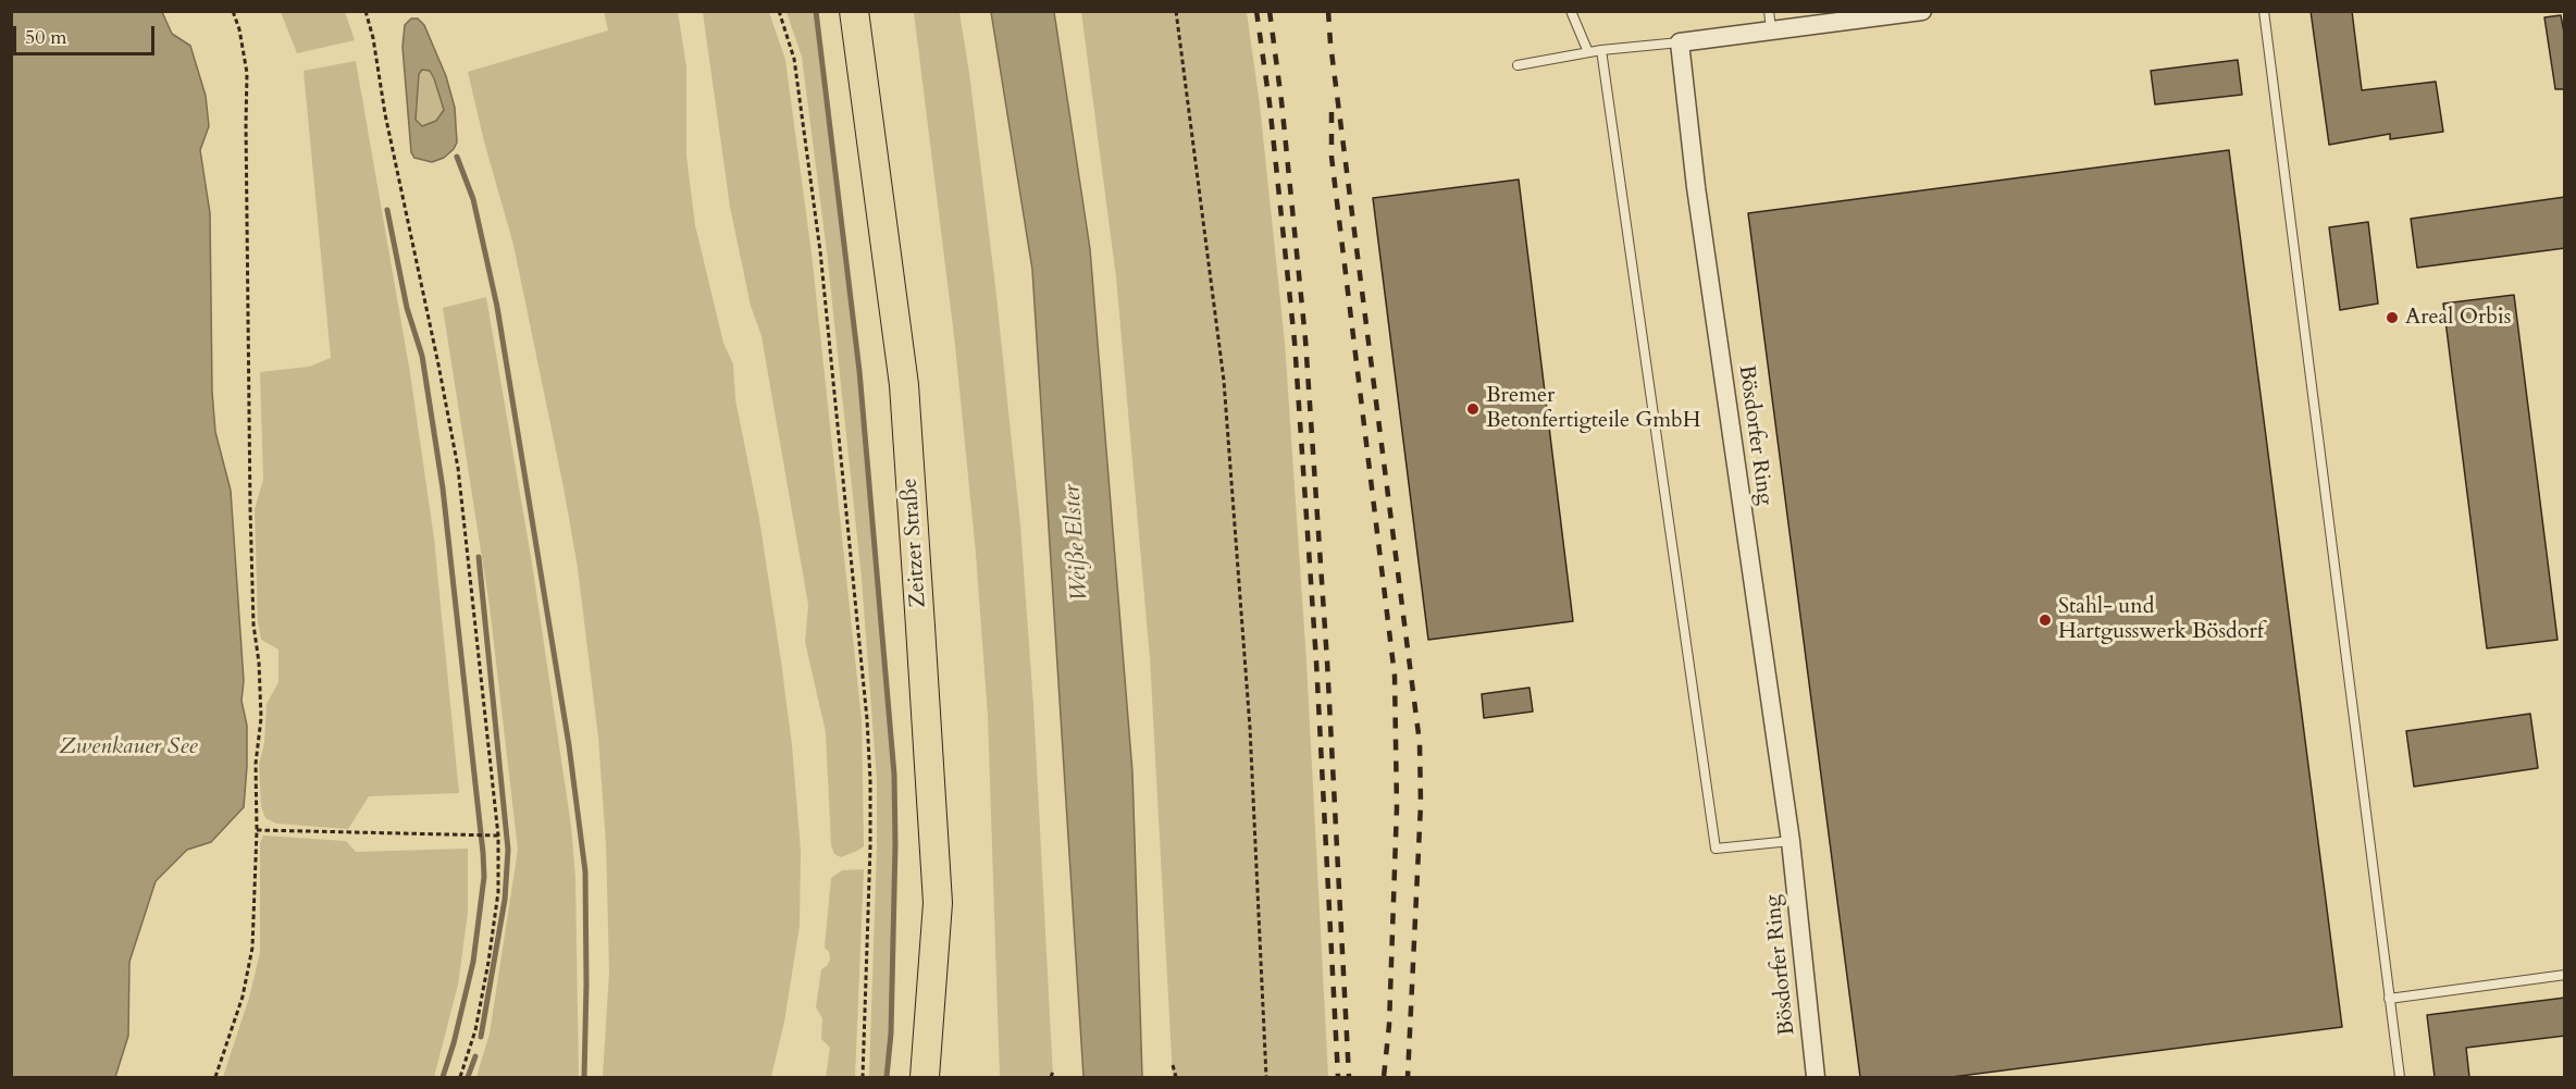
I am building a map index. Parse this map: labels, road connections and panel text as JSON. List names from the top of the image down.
{
  "streets": {
    "main road": ["Zeitzer Straße"],
    "street": ["Bösdorfer Ring"]
  },
  "water": ["Weiße Elster", "Zwenkauer See"],
  "places": ["Areal Orbis", "Bremer Betonfertigteile GmbH", "Stahl- und Hartgusswerk Bösdorf"],
  "scale_bar": "50 m"
}
